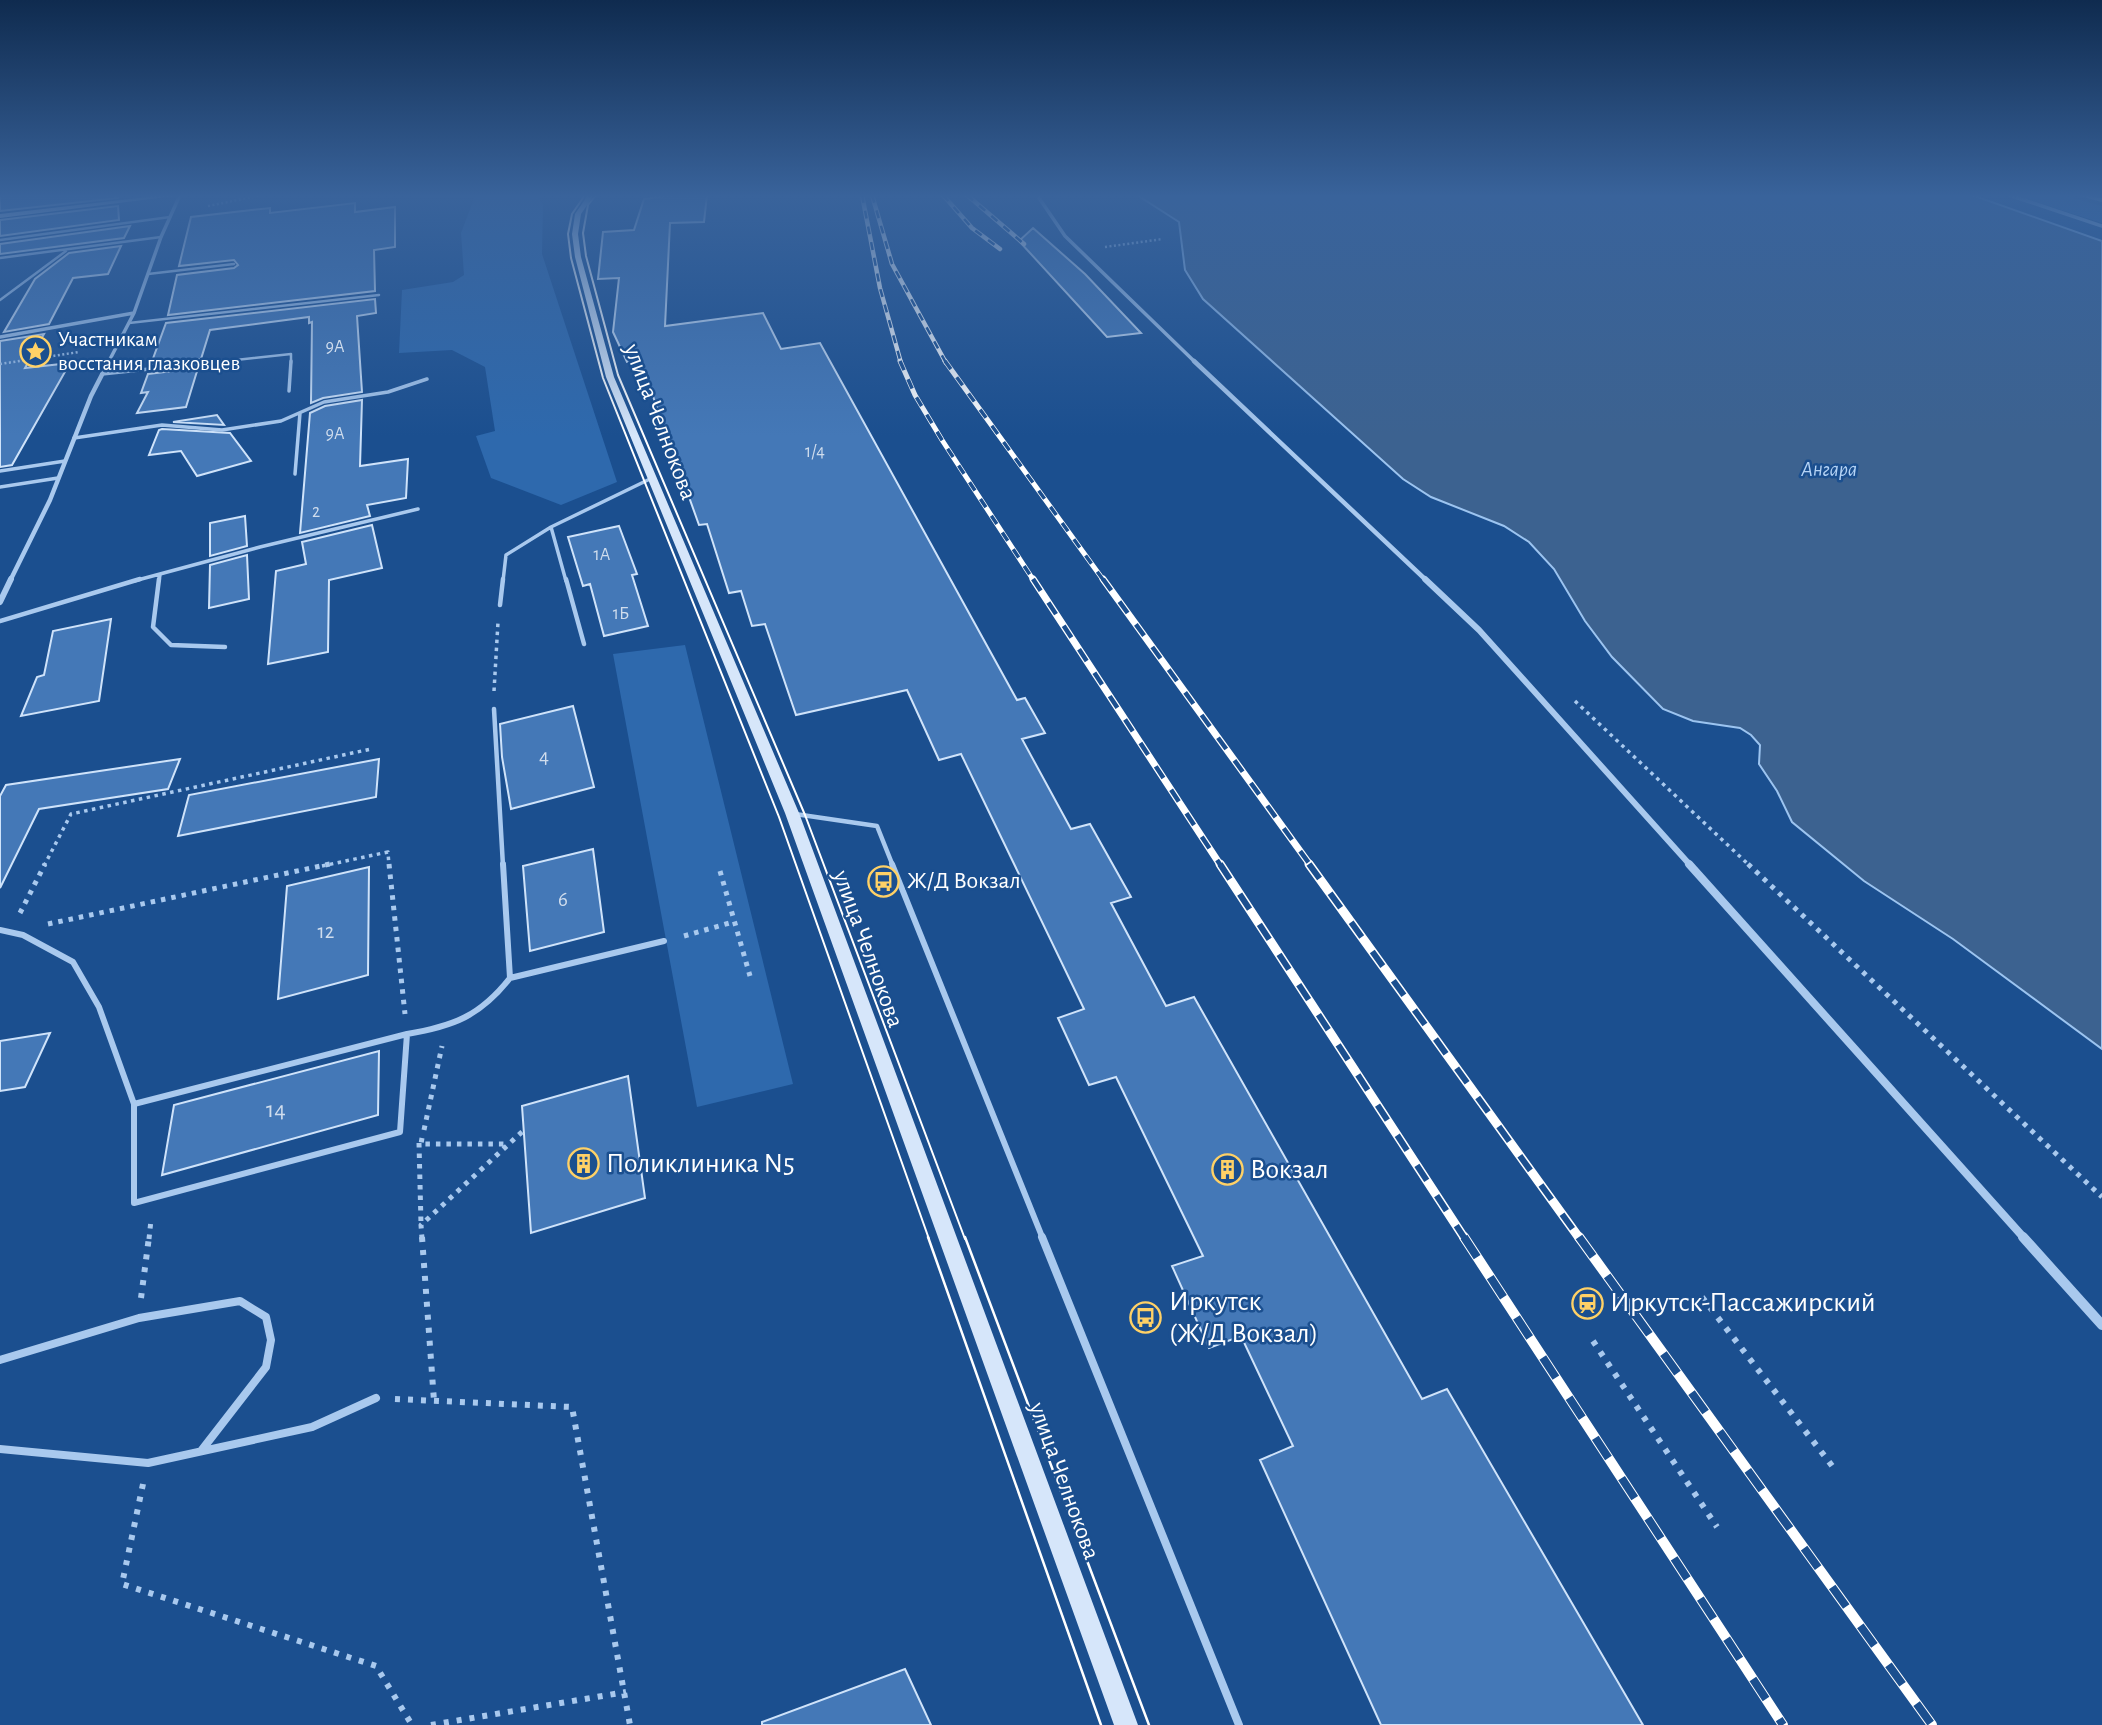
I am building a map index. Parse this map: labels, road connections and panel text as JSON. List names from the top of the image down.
{
  "streets": {
    "street": ["улица Челнокова"]
  },
  "water": ["Ангара"],
  "places": {
    "place": ["Участникам восстания глазковцев"],
    "bus stop": ["Ж/Д Вокзал", "Иркутск (Ж/Д Вокзал)"],
    "building": ["Поликлиника N5", "Вокзал"],
    "station": ["Иркутск-Пассажирский"]
  },
  "house_numbers": [
    "9А",
    "9А",
    "1/4",
    "2",
    "1А",
    "1Б",
    "4",
    "6",
    "12",
    "14"
  ]
}
